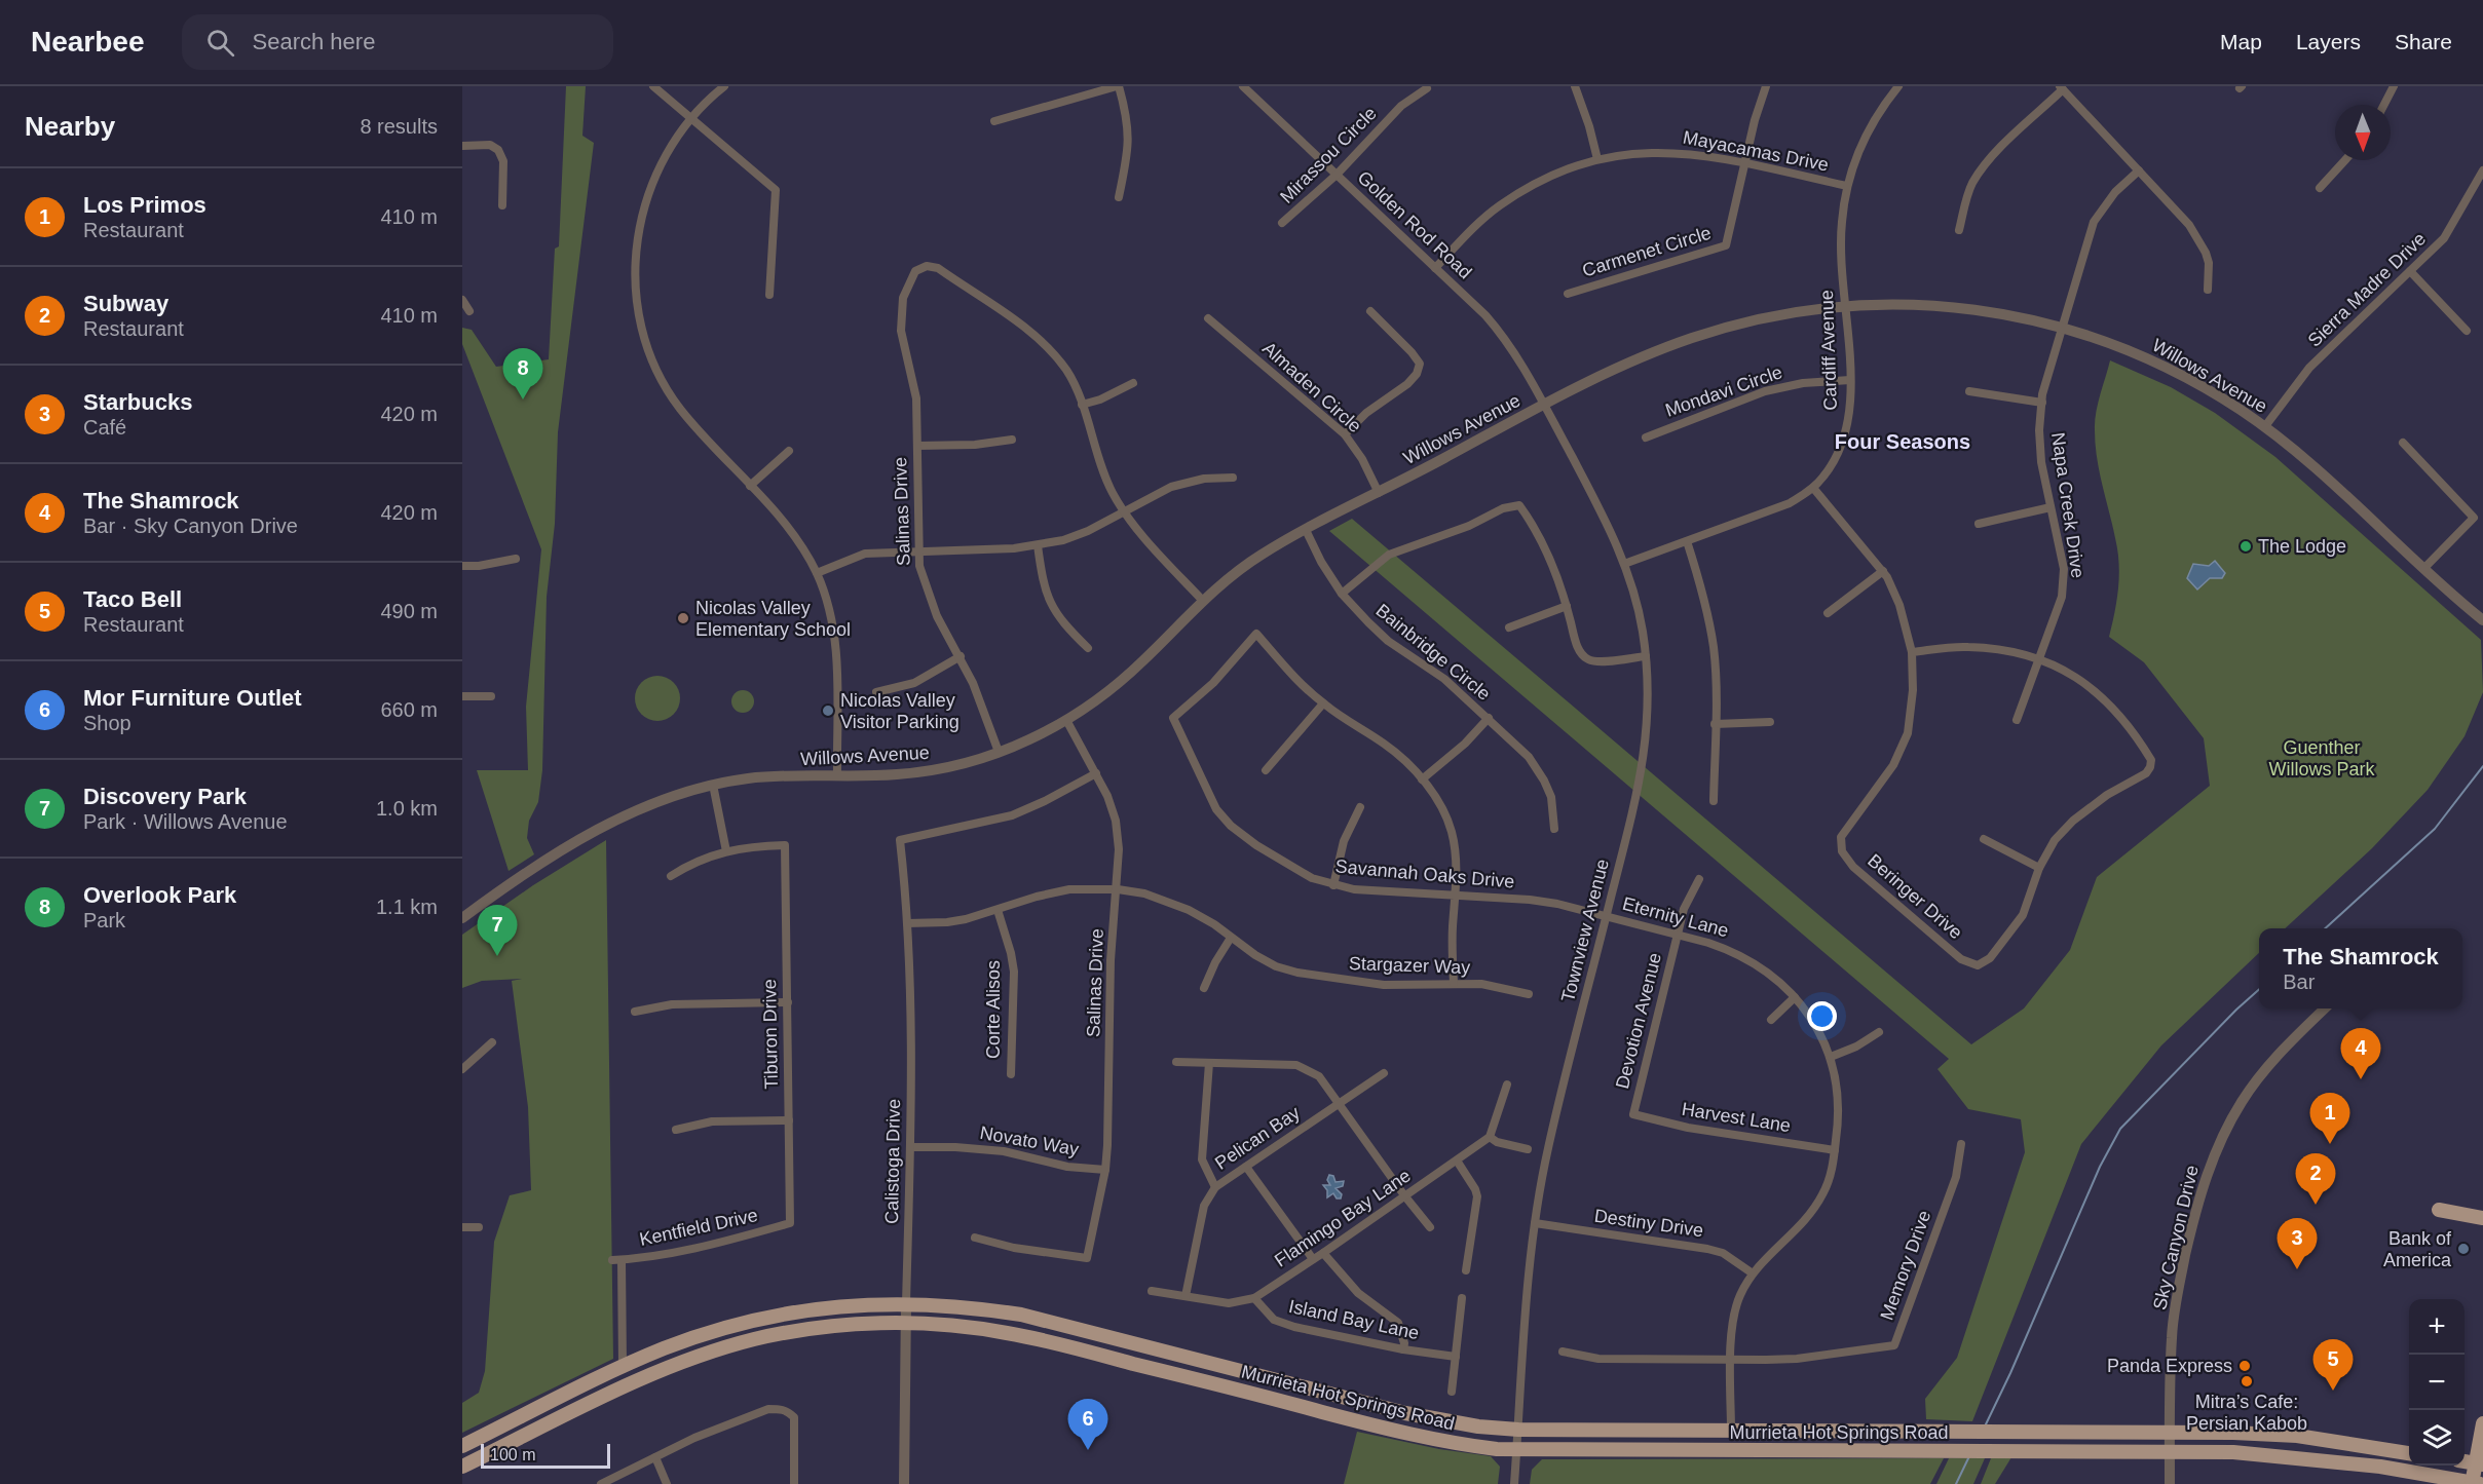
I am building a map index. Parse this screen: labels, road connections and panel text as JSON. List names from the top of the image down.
{
  "streets": {
    "main road": ["Murrieta Hot Springs Road"],
    "street": [
      "Mayacamas Drive",
      "Mirassou Circle",
      "Golden Rod Road",
      "Carmenet Circle",
      "Sierra Madre Drive",
      "Cardiff Avenue",
      "Willows Avenue",
      "Almaden Circle",
      "Mondavi Circle",
      "Napa Creek Drive",
      "Salinas Drive",
      "Bainbridge Circle",
      "Savannah Oaks Drive",
      "Beringer Drive",
      "Eternity Lane",
      "Townview Avenue",
      "Stargazer Way",
      "Corte Alisos",
      "Devotion Avenue",
      "Tiburon Drive",
      "Harvest Lane",
      "Pelican Bay",
      "Novato Way",
      "Calistoga Drive",
      "Flamingo Bay Lane",
      "Destiny Drive",
      "Kentfield Drive",
      "Sky Canyon Drive",
      "Memory Drive",
      "Island Bay Lane"
    ]
  },
  "crossings": [
    ["Mayacamas Drive", "Golden Rod Road"],
    ["Mayacamas Drive", "Carmenet Circle"],
    ["Mayacamas Drive", "Cardiff Avenue"],
    ["Mirassou Circle", "Golden Rod Road"],
    ["Golden Rod Road", "Willows Avenue"],
    ["Golden Rod Road", "Townview Avenue"],
    ["Sierra Madre Drive", "Willows Avenue"],
    ["Cardiff Avenue", "Willows Avenue"],
    ["Cardiff Avenue", "Mondavi Circle"],
    ["Cardiff Avenue", "Beringer Drive"],
    ["Cardiff Avenue", "Townview Avenue"],
    ["Willows Avenue", "Almaden Circle"],
    ["Willows Avenue", "Napa Creek Drive"],
    ["Willows Avenue", "Salinas Drive"],
    ["Willows Avenue", "Bainbridge Circle"],
    ["Willows Avenue", "Townview Avenue"],
    ["Salinas Drive", "Stargazer Way"],
    ["Salinas Drive", "Novato Way"],
    ["Salinas Drive", "Calistoga Drive"],
    ["Savannah Oaks Drive", "Eternity Lane"],
    ["Savannah Oaks Drive", "Townview Avenue"],
    ["Eternity Lane", "Townview Avenue"],
    ["Eternity Lane", "Devotion Avenue"],
    ["Eternity Lane", "Harvest Lane"],
    ["Eternity Lane", "Destiny Drive"],
    ["Eternity Lane", "Memory Drive"],
    ["Eternity Lane", "Murrieta Hot Springs Road"],
    ["Townview Avenue", "Destiny Drive"],
    ["Townview Avenue", "Murrieta Hot Springs Road"],
    ["Stargazer Way", "Corte Alisos"],
    ["Stargazer Way", "Calistoga Drive"],
    ["Devotion Avenue", "Harvest Lane"],
    ["Tiburon Drive", "Kentfield Drive"],
    ["Pelican Bay", "Flamingo Bay Lane"],
    ["Novato Way", "Calistoga Drive"],
    ["Calistoga Drive", "Murrieta Hot Springs Road"],
    ["Flamingo Bay Lane", "Island Bay Lane"],
    ["Kentfield Drive", "Murrieta Hot Springs Road"],
    ["Sky Canyon Drive", "Murrieta Hot Springs Road"]
  ],
  "districts": ["Four Seasons"],
  "parks": ["Guenther Willows Park"],
  "places": [
    "The Lodge",
    "Nicolas Valley Elementary School",
    "Nicolas Valley Visitor Parking",
    "Bank of America",
    "Panda Express",
    "Mitra’s Cafe: Persian Kabob"
  ],
  "scale_bar": "100 m",
  "north": "bottom",
  "page": {
    "header": "Nearbee",
    "search": "Search here",
    "nav": ["Map", "Layers", "Share"],
    "heading": ["Nearby", "8 results"],
    "list": [
      {
        "mark": "1",
        "name": "Los Primos",
        "note": "Restaurant",
        "value": "410 m"
      },
      {
        "mark": "2",
        "name": "Subway",
        "note": "Restaurant",
        "value": "410 m"
      },
      {
        "mark": "3",
        "name": "Starbucks",
        "note": "Café",
        "value": "420 m"
      },
      {
        "mark": "4",
        "name": "The Shamrock",
        "note": "Bar · Sky Canyon Drive",
        "value": "420 m"
      },
      {
        "mark": "5",
        "name": "Taco Bell",
        "note": "Restaurant",
        "value": "490 m"
      },
      {
        "mark": "6",
        "name": "Mor Furniture Outlet",
        "note": "Shop",
        "value": "660 m"
      },
      {
        "mark": "7",
        "name": "Discovery Park",
        "note": "Park · Willows Avenue",
        "value": "1.0 km"
      },
      {
        "mark": "8",
        "name": "Overlook Park",
        "note": "Park",
        "value": "1.1 km"
      }
    ],
    "pins": [
      "8",
      "7",
      "4",
      "1",
      "2",
      "3",
      "5",
      "6"
    ],
    "popup": ["The Shamrock", "Bar"],
    "map_buttons": ["+", "−"],
    "scale": "100 m"
  }
}
